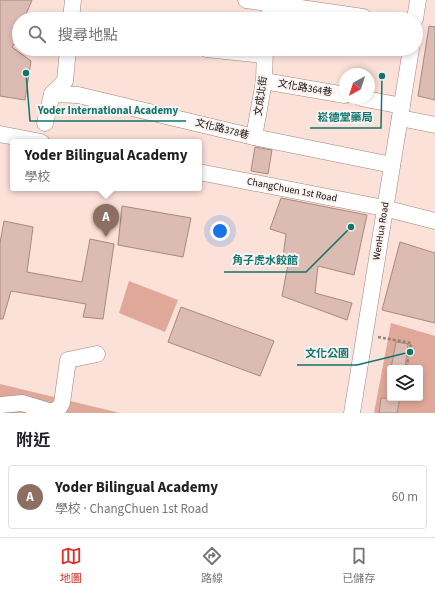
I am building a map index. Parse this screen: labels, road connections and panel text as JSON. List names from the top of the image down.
{
  "streets": {
    "street": [
      "文化路364巷",
      "文成北街",
      "文化路378巷",
      "ChangChuen 1st Road",
      "WenHua Road"
    ]
  },
  "crossings": [
    ["文化路364巷", "文成北街"],
    ["文成北街", "文化路378巷"],
    ["文化路378巷", "WenHua Road"],
    ["ChangChuen 1st Road", "WenHua Road"]
  ],
  "places": [
    "Yoder International Academy",
    "崧德堂藥局",
    "角子虎水餃館",
    "文化公園"
  ],
  "north": "bottom left",
  "page": {
    "search": "搜尋地點",
    "popup": ["Yoder Bilingual Academy", "學校"],
    "pins": "A",
    "heading": "附近",
    "list": [
      {
        "mark": "A",
        "name": "Yoder Bilingual Academy",
        "note": "學校 · ChangChuen 1st Road",
        "value": "60 m"
      }
    ],
    "nav": ["地圖", "路線", "已儲存"]
  }
}
